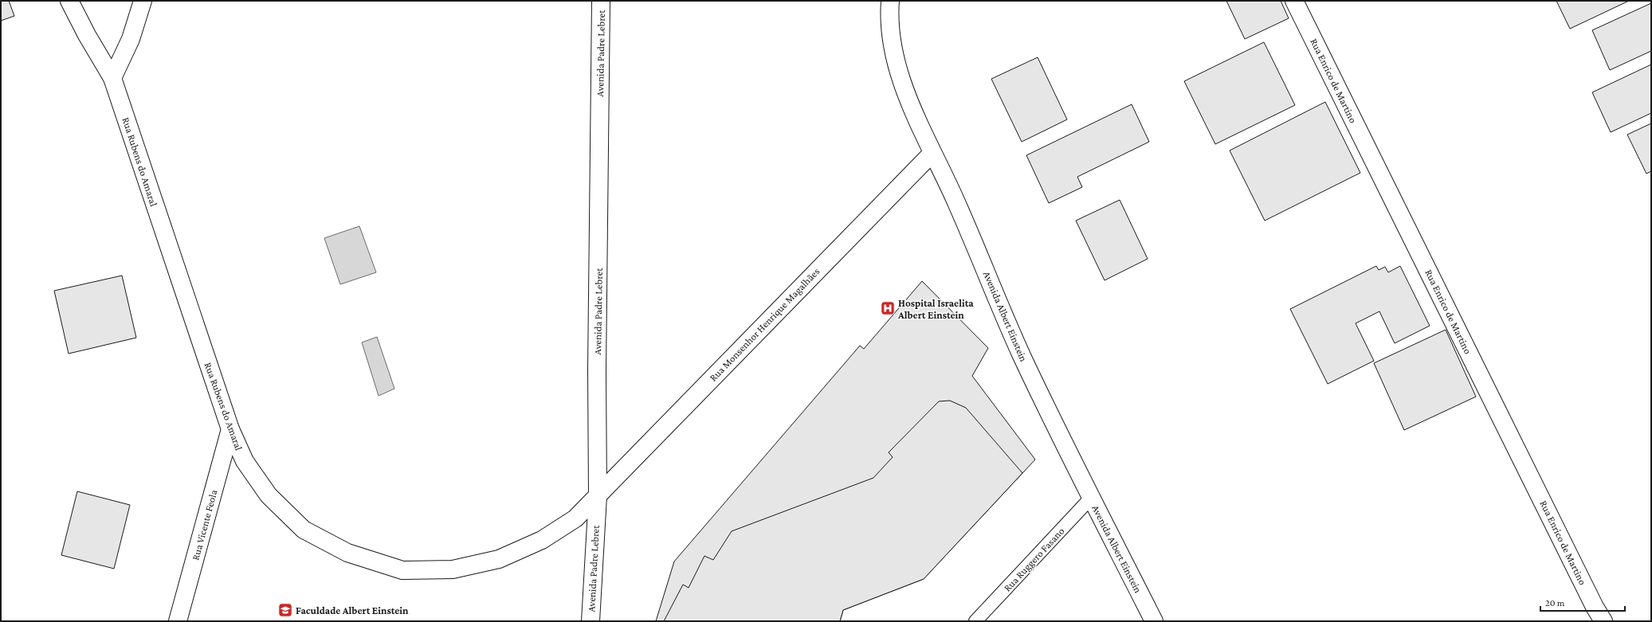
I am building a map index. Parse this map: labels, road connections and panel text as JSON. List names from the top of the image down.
{
  "streets": {
    "street": [
      "Avenida Padre Lebret",
      "Rua Enrico de Martino",
      "Rua Rubens do Amaral",
      "Avenida Albert Einstein",
      "Rua Monsenhor Henrique Magalhães",
      "Rua Vicente Feola"
    ],
    "lane": ["Rua Ruggero Fasano"]
  },
  "crossings": [
    ["Avenida Padre Lebret", "Rua Rubens do Amaral"],
    ["Avenida Padre Lebret", "Rua Monsenhor Henrique Magalhães"],
    ["Rua Rubens do Amaral", "Rua Monsenhor Henrique Magalhães"],
    ["Rua Rubens do Amaral", "Rua Vicente Feola"],
    ["Avenida Albert Einstein", "Rua Monsenhor Henrique Magalhães"],
    ["Avenida Albert Einstein", "Rua Ruggero Fasano"]
  ],
  "places": {
    "hospital": ["Hospital Israelita Albert Einstein"],
    "school or university": ["Faculdade Albert Einstein"]
  },
  "scale_bar": "20 m"
}
